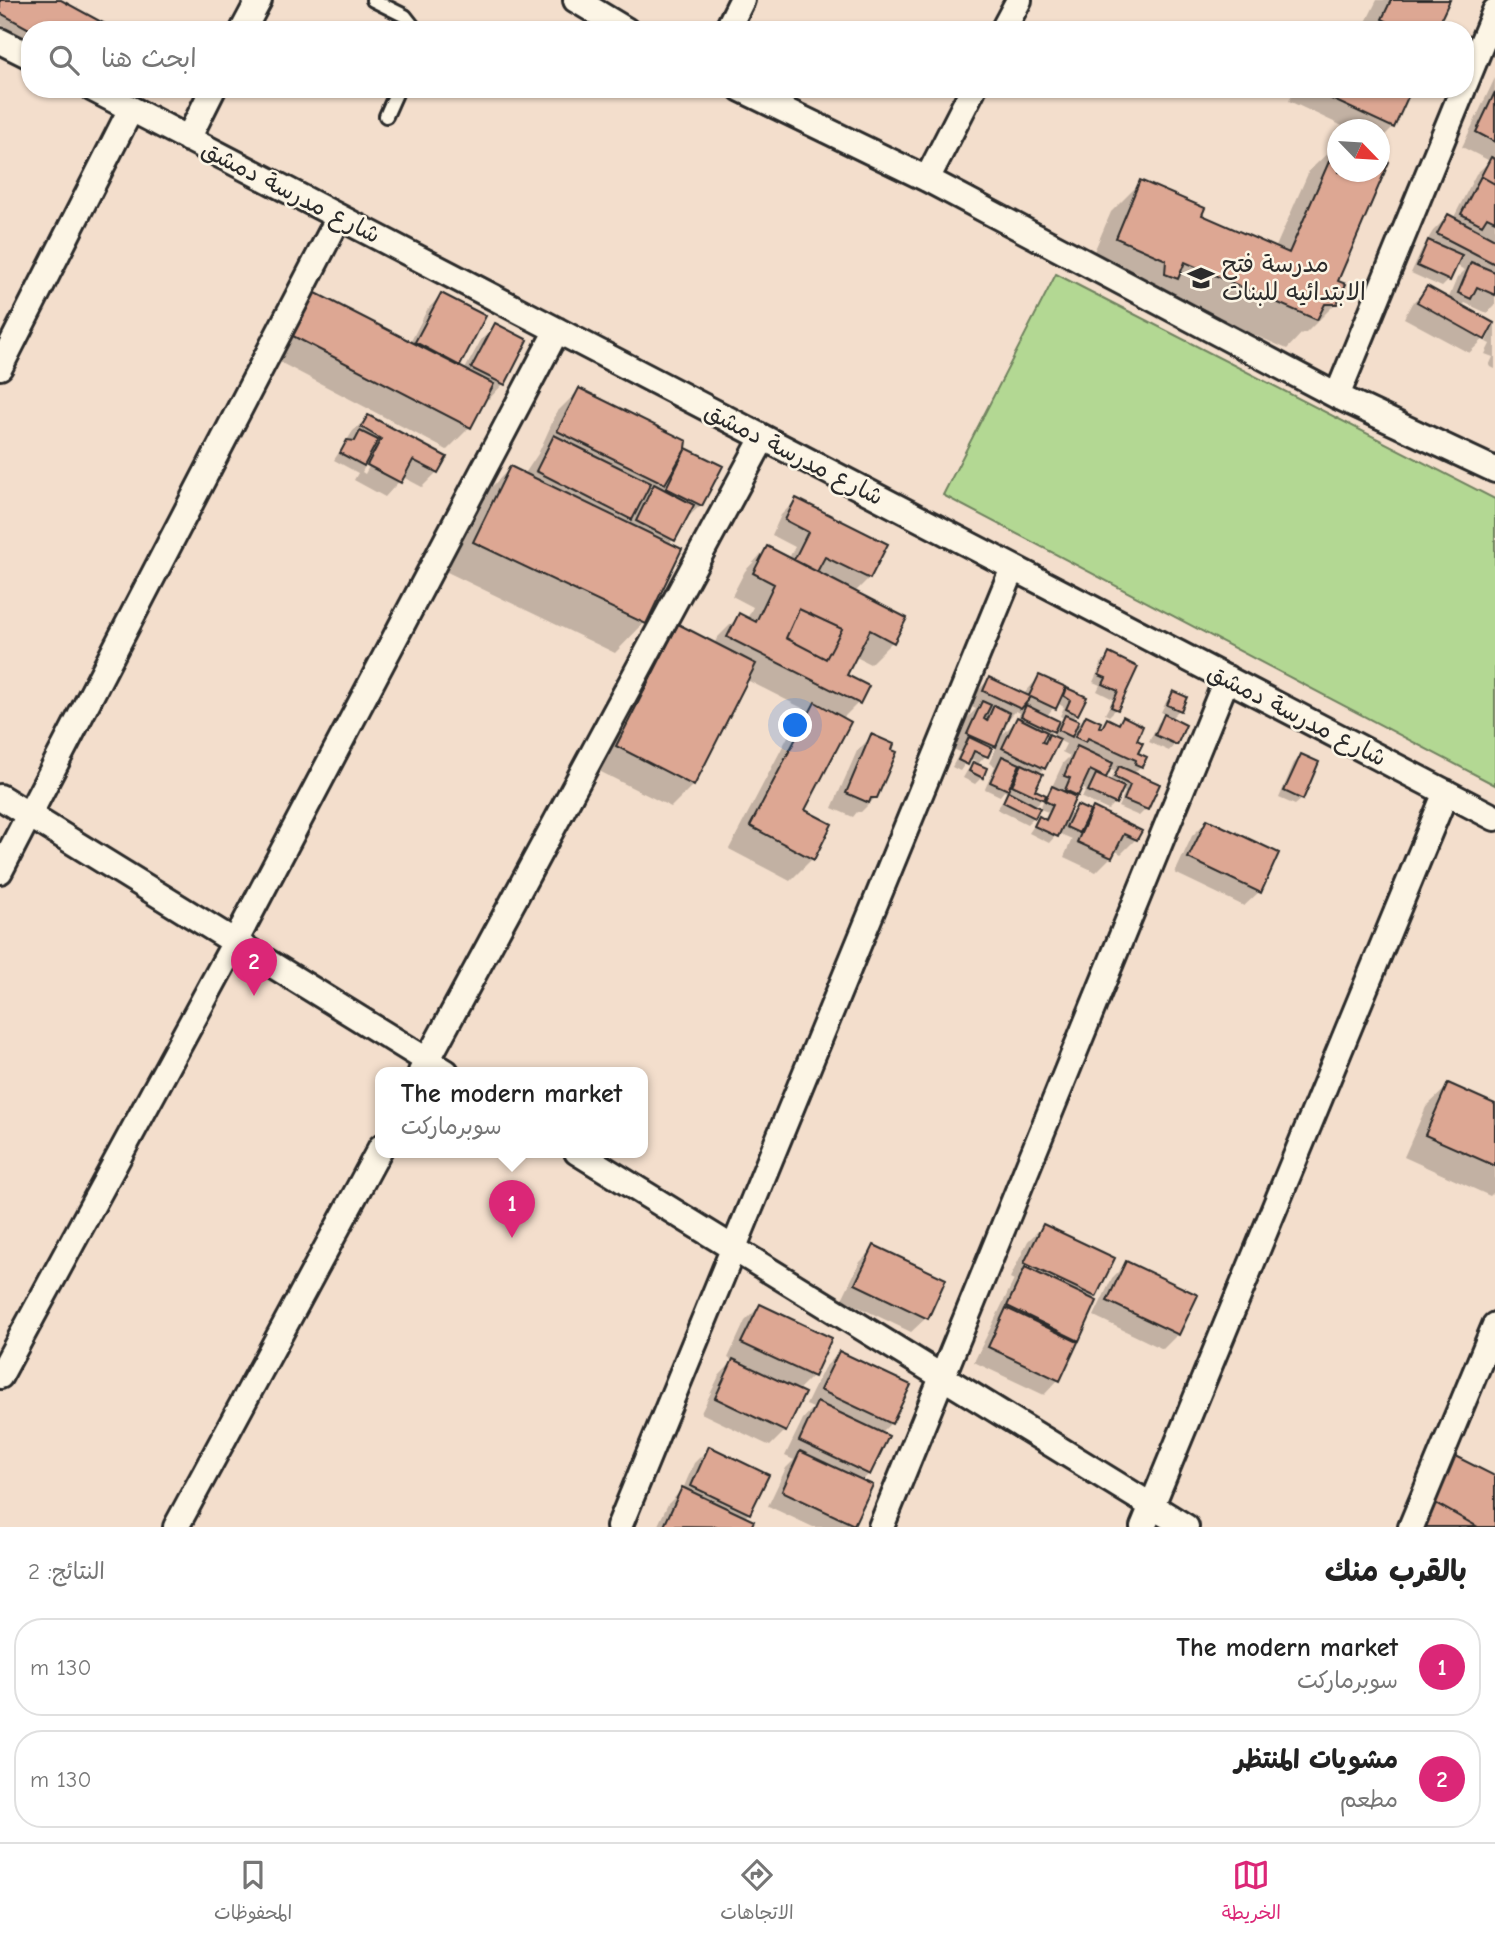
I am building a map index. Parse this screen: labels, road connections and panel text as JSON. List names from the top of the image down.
{
  "streets": {
    "street": ["شارع مدرسة دمشق"]
  },
  "places": {
    "school or university": ["مدرسة فتح الابتدائيه للبنات"]
  },
  "north": "bottom right",
  "page": {
    "search": "ابحث هنا",
    "pins": ["2", "1"],
    "popup": ["The modern market", "سوبرماركت"],
    "heading": ["بالقرب منك", "النتائج: 2"],
    "list": [
      {
        "mark": "1",
        "name": "The modern market",
        "note": "سوبرماركت",
        "value": "130 m"
      },
      {
        "mark": "2",
        "name": "مشويات المنتظر",
        "note": "مطعم",
        "value": "130 m"
      }
    ],
    "nav": ["الخريطة", "الاتجاهات", "المحفوظات"]
  }
}
